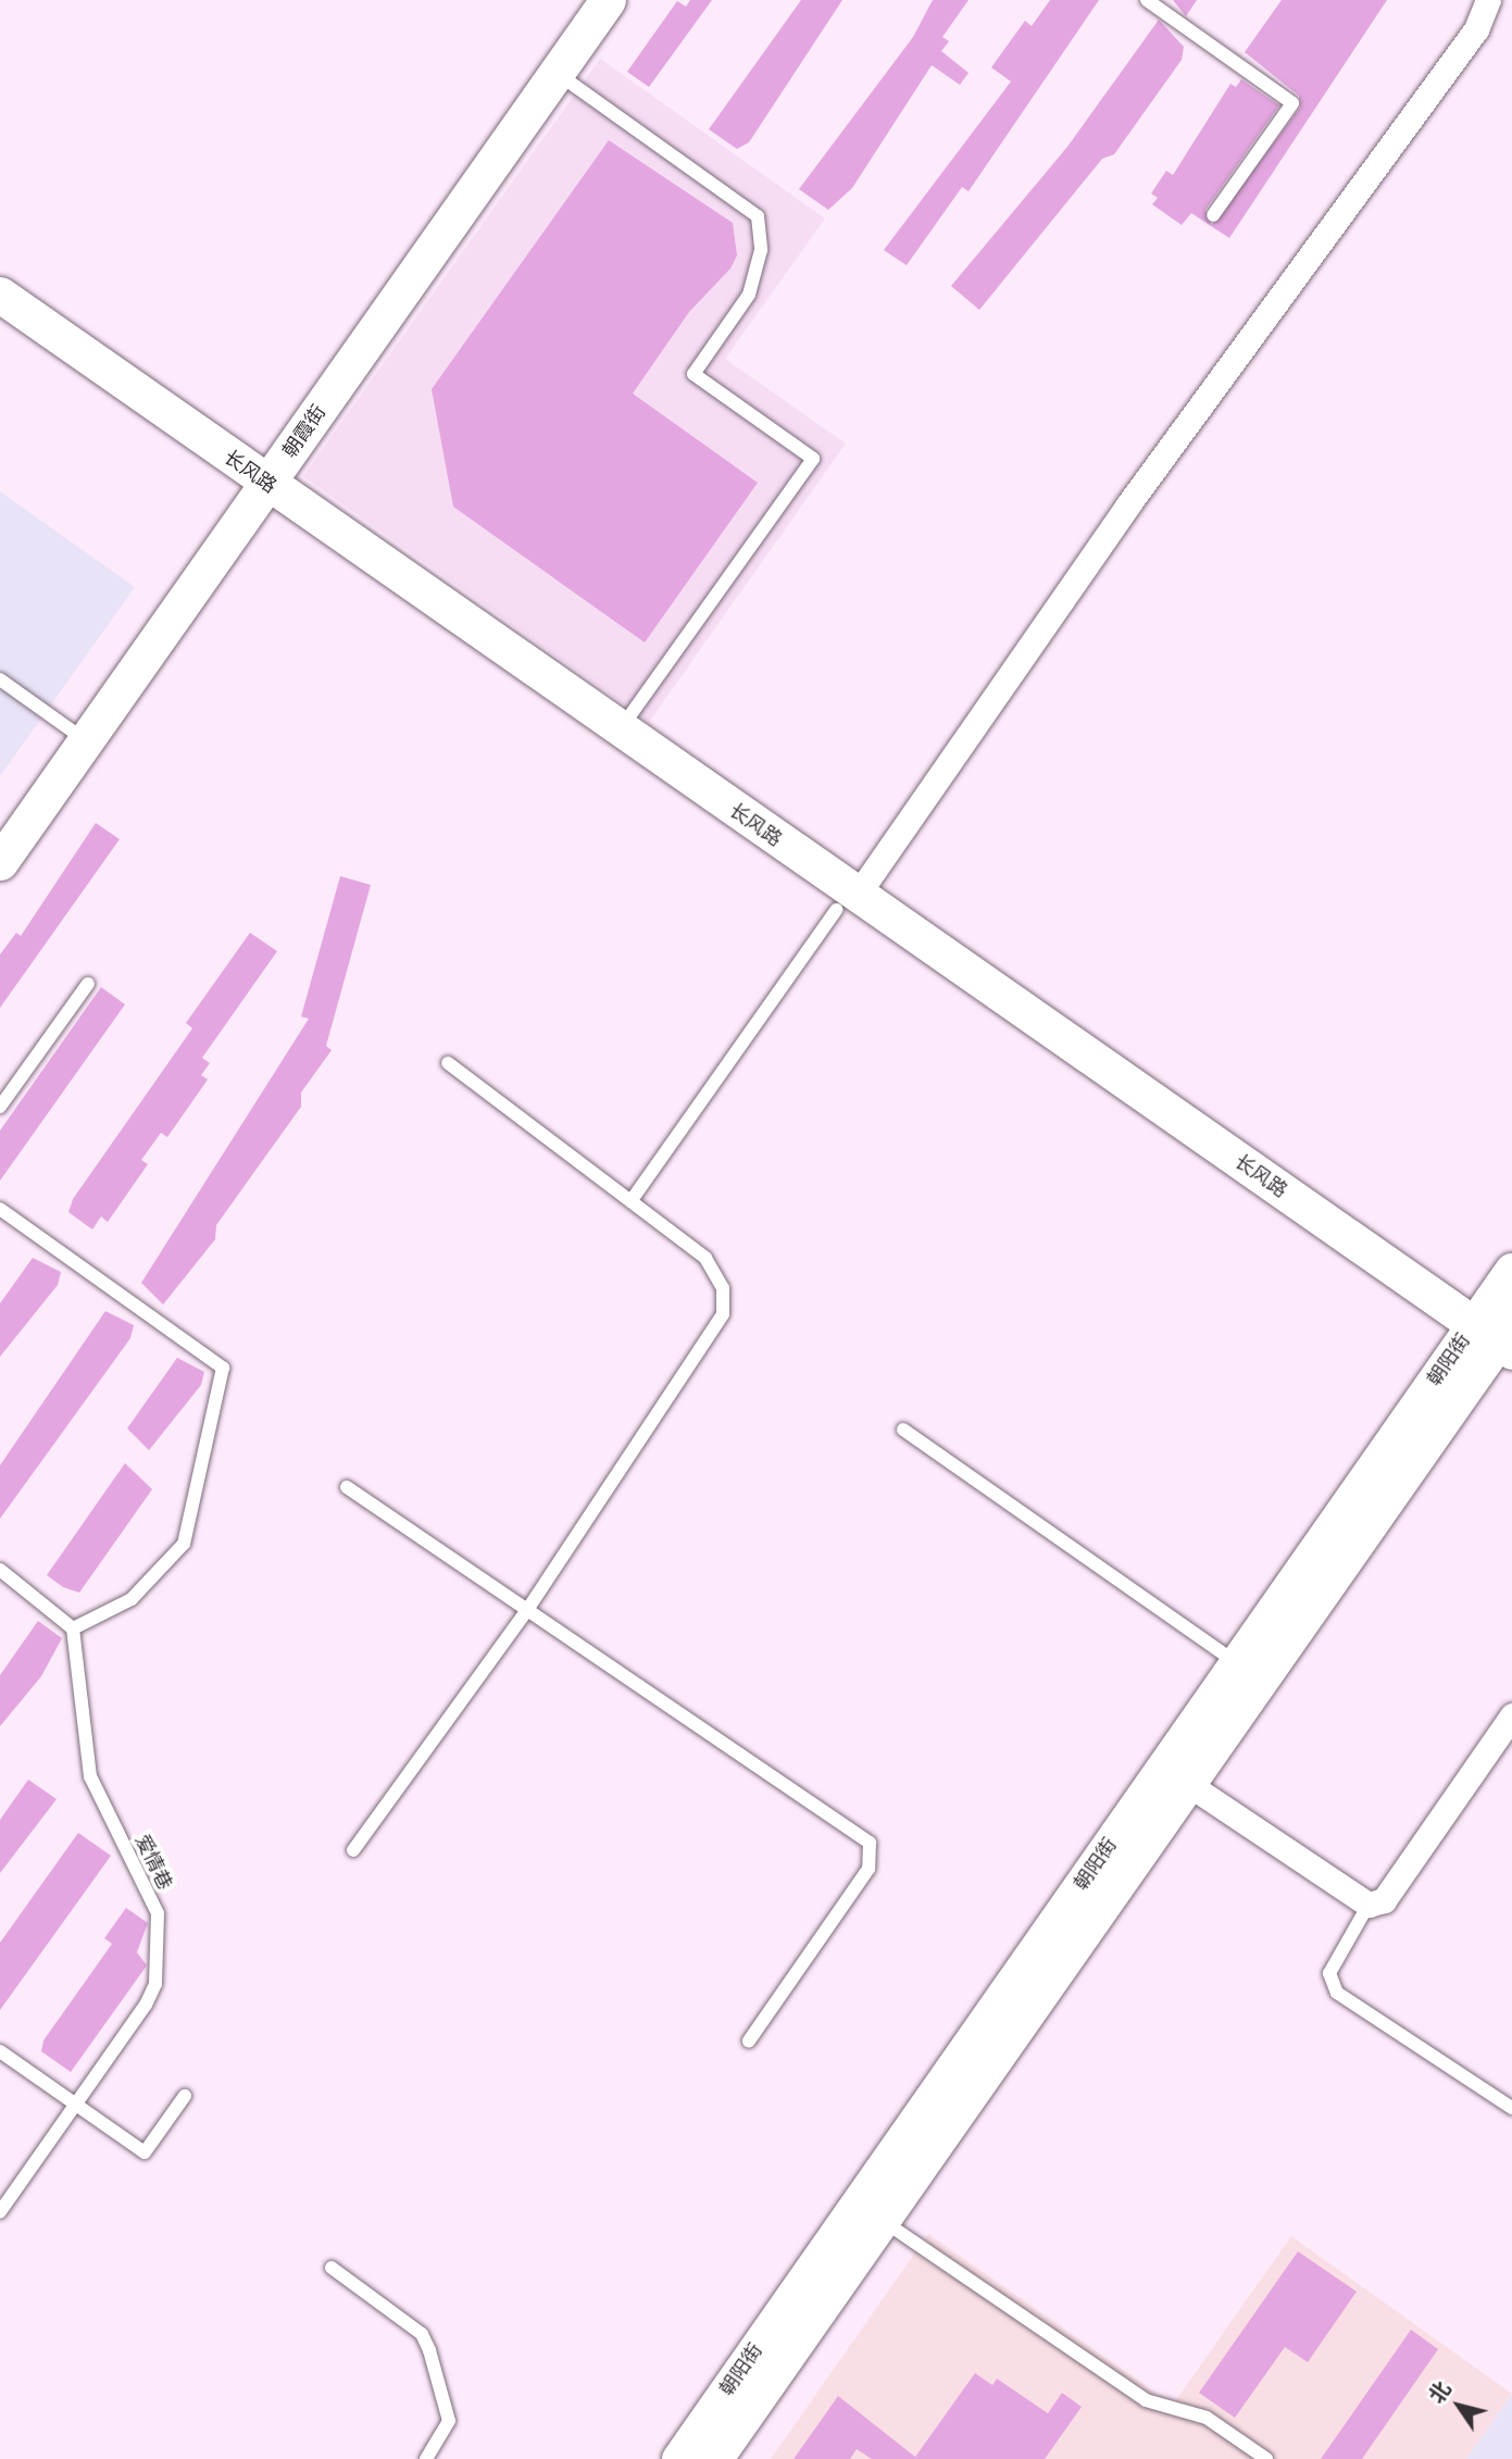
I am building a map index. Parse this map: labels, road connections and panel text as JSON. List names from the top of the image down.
{
  "streets": {
    "main road": ["朝霞街", "长风路", "朝阳街"],
    "lane": ["爱情巷"]
  },
  "crossings": [
    ["朝霞街", "长风路"],
    ["长风路", "朝阳街"]
  ],
  "north": "top left"
}
